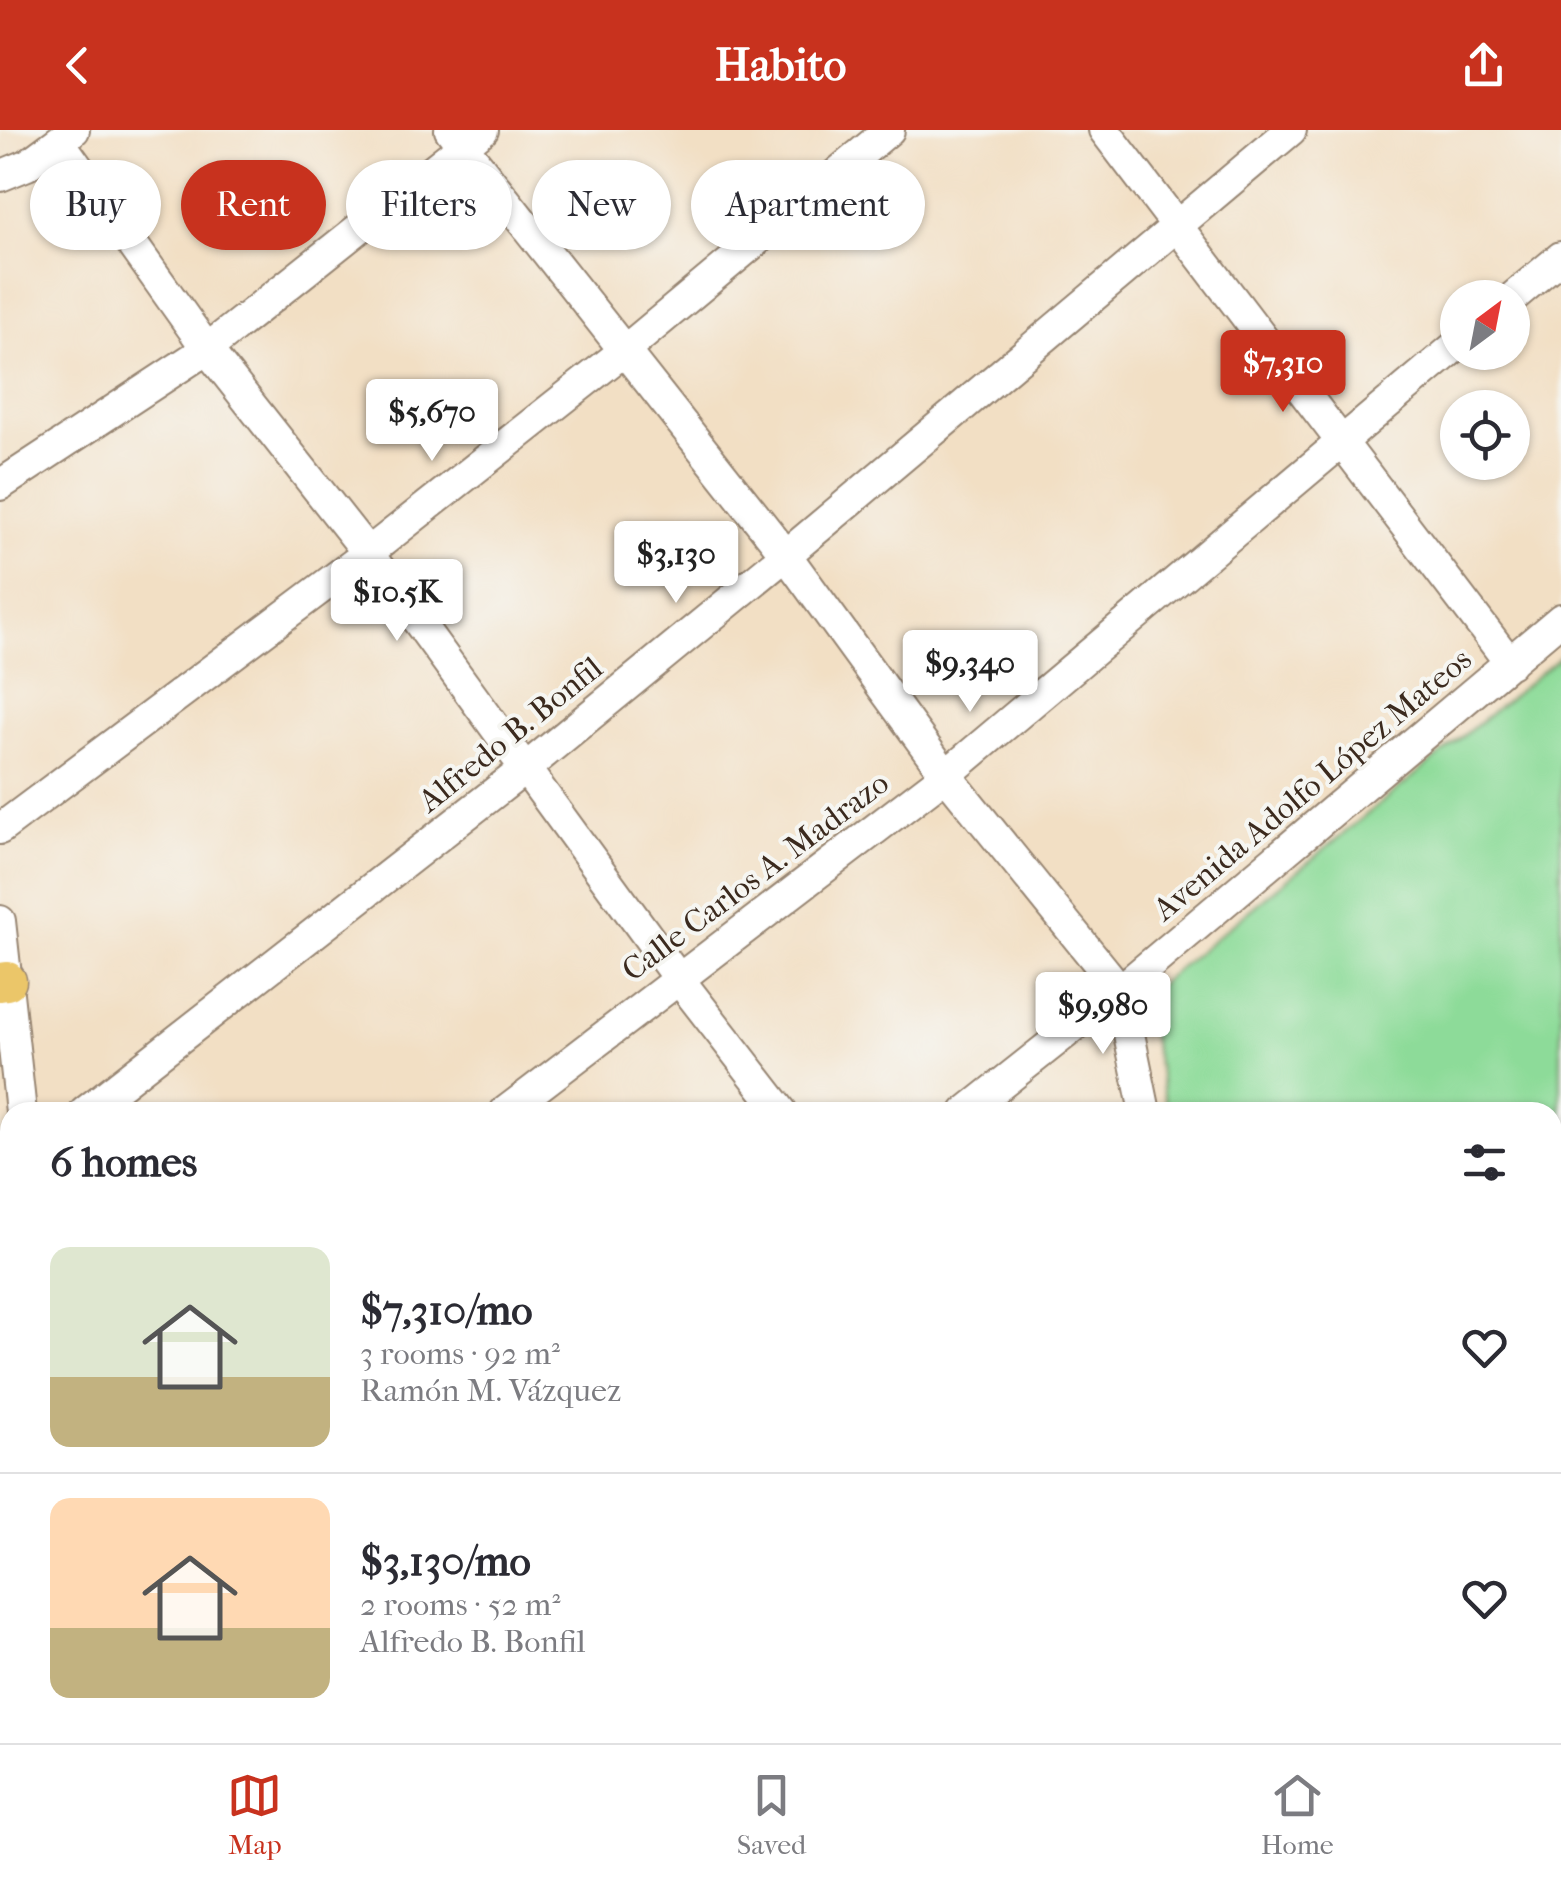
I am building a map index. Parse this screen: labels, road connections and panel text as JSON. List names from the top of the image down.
{
  "streets": {
    "street": ["Alfredo B. Bonfil", "Avenida Adolfo López Mateos", "Calle Carlos A. Madrazo"]
  },
  "north": "top right",
  "page": {
    "header": "Habito",
    "chip": [
      "Buy",
      "Rent",
      "Filters",
      "New",
      "Apartment"
    ],
    "price": [
      "$7,310",
      "$5,670",
      "$3,130",
      "$10.5K",
      "$9,340",
      "$9,980"
    ],
    "heading": "6 homes",
    "list": [
      {
        "name": "$7,310/mo",
        "note": "3 rooms · 92 m² · Ramón M. Vázquez"
      },
      {
        "name": "$3,130/mo",
        "note": "2 rooms · 52 m² · Alfredo B. Bonfil"
      }
    ],
    "tabs": ["Map", "Saved", "Home"]
  }
}
